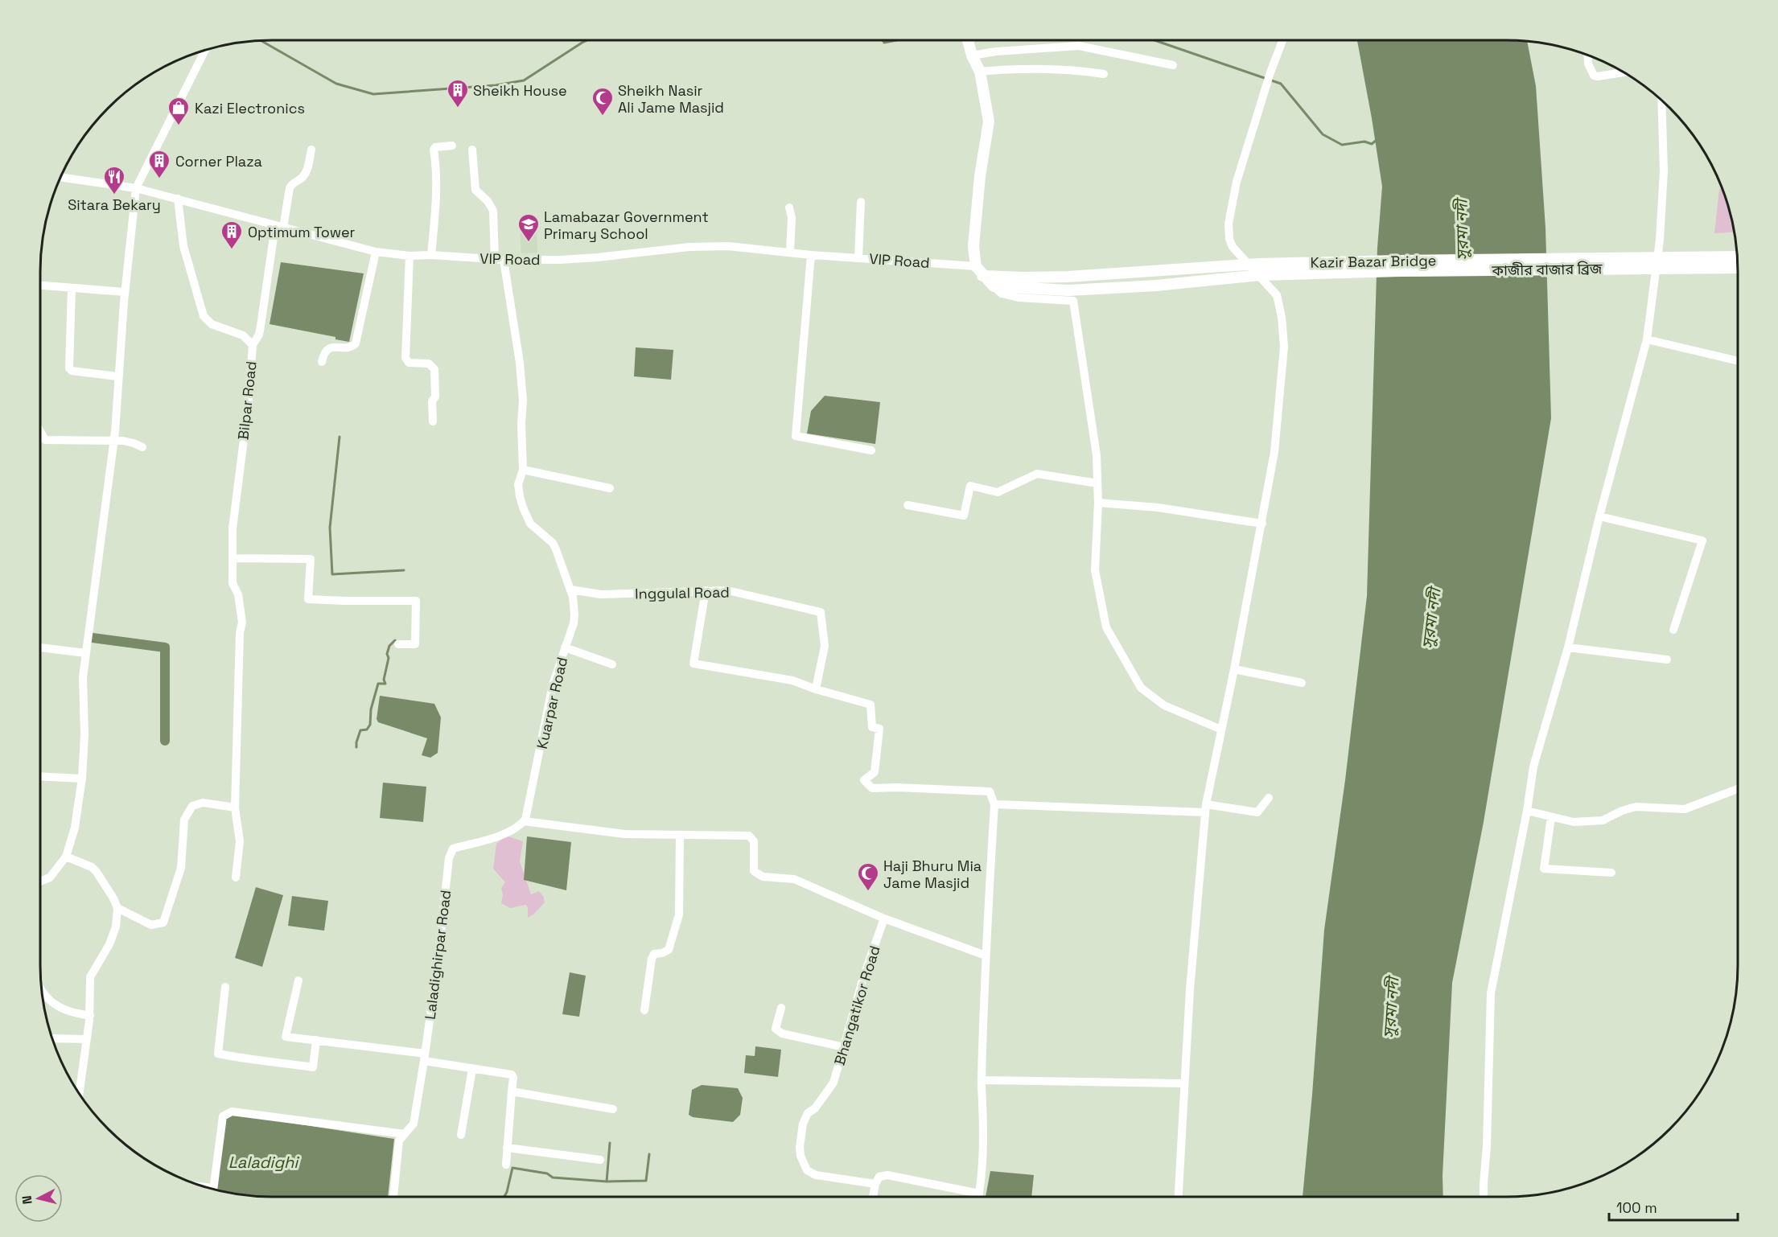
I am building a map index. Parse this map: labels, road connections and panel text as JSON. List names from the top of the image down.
{
  "streets": {
    "main road": ["Kazir Bazar Bridge", "কাজীর বাজার ব্রিজ"],
    "street": [
      "VIP Road",
      "Bilpar Road",
      "Inggulal Road",
      "Kuarpar Road",
      "Laladighirpar Road",
      "Bhangatikor Road"
    ]
  },
  "crossings": [
    ["VIP Road", "Bilpar Road"],
    ["VIP Road", "Kuarpar Road"],
    ["Inggulal Road", "Kuarpar Road"],
    ["Kuarpar Road", "Laladighirpar Road"]
  ],
  "water": ["সুরমা নদী", "Laladighi"],
  "places": {
    "building": ["Sheikh House", "Corner Plaza", "Optimum Tower"],
    "mosque": ["Sheikh Nasir Ali Jame Masjid", "Haji Bhuru Mia Jame Masjid"],
    "shop": ["Kazi Electronics"],
    "restaurant": ["Sitara Bekary"],
    "school or university": ["Lamabazar Government Primary School"]
  },
  "scale_bar": "100 m",
  "north": "left"
}
